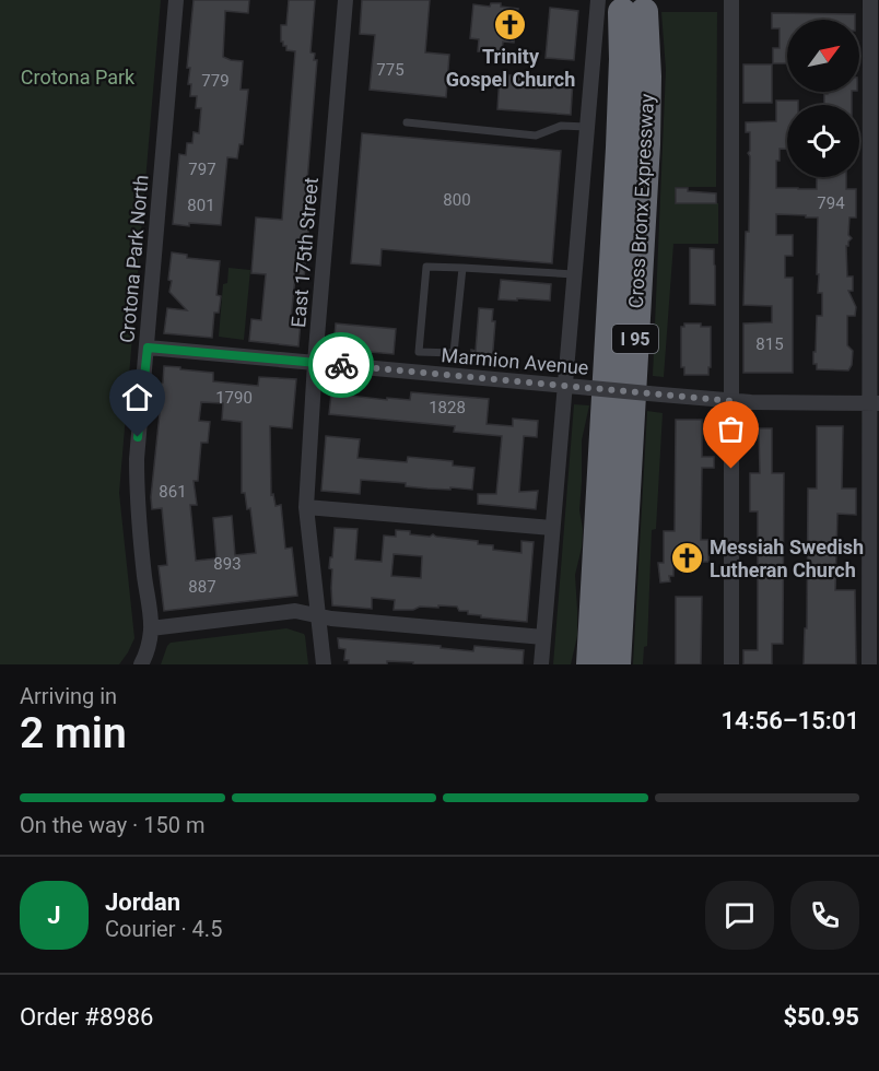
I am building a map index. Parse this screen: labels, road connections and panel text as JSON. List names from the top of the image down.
{
  "streets": {
    "highway": ["Cross Bronx Expressway", "I 95"],
    "street": ["East 175th Street", "Crotona Park North", "Marmion Avenue"]
  },
  "crossings": [
    ["East 175th Street", "Marmion Avenue"],
    ["Crotona Park North", "Marmion Avenue"]
  ],
  "parks": ["Crotona Park"],
  "places": {
    "church": ["Trinity Gospel Church", "Messiah Swedish Lutheran Church"]
  },
  "house_numbers": [
    "775",
    "779",
    "797",
    "800",
    "794",
    "801",
    "815",
    "1790",
    "1828",
    "861",
    "893",
    "887"
  ],
  "north": "top right",
  "page": {
    "heading": ["2 min", "Arriving in", "14:56–15:01"],
    "panel": [
      "Jordan",
      "Courier · 4.5",
      "Order #8986",
      "$50.95"
    ],
    "bar": "On the way · 150 m",
    "round": "J"
  }
}
